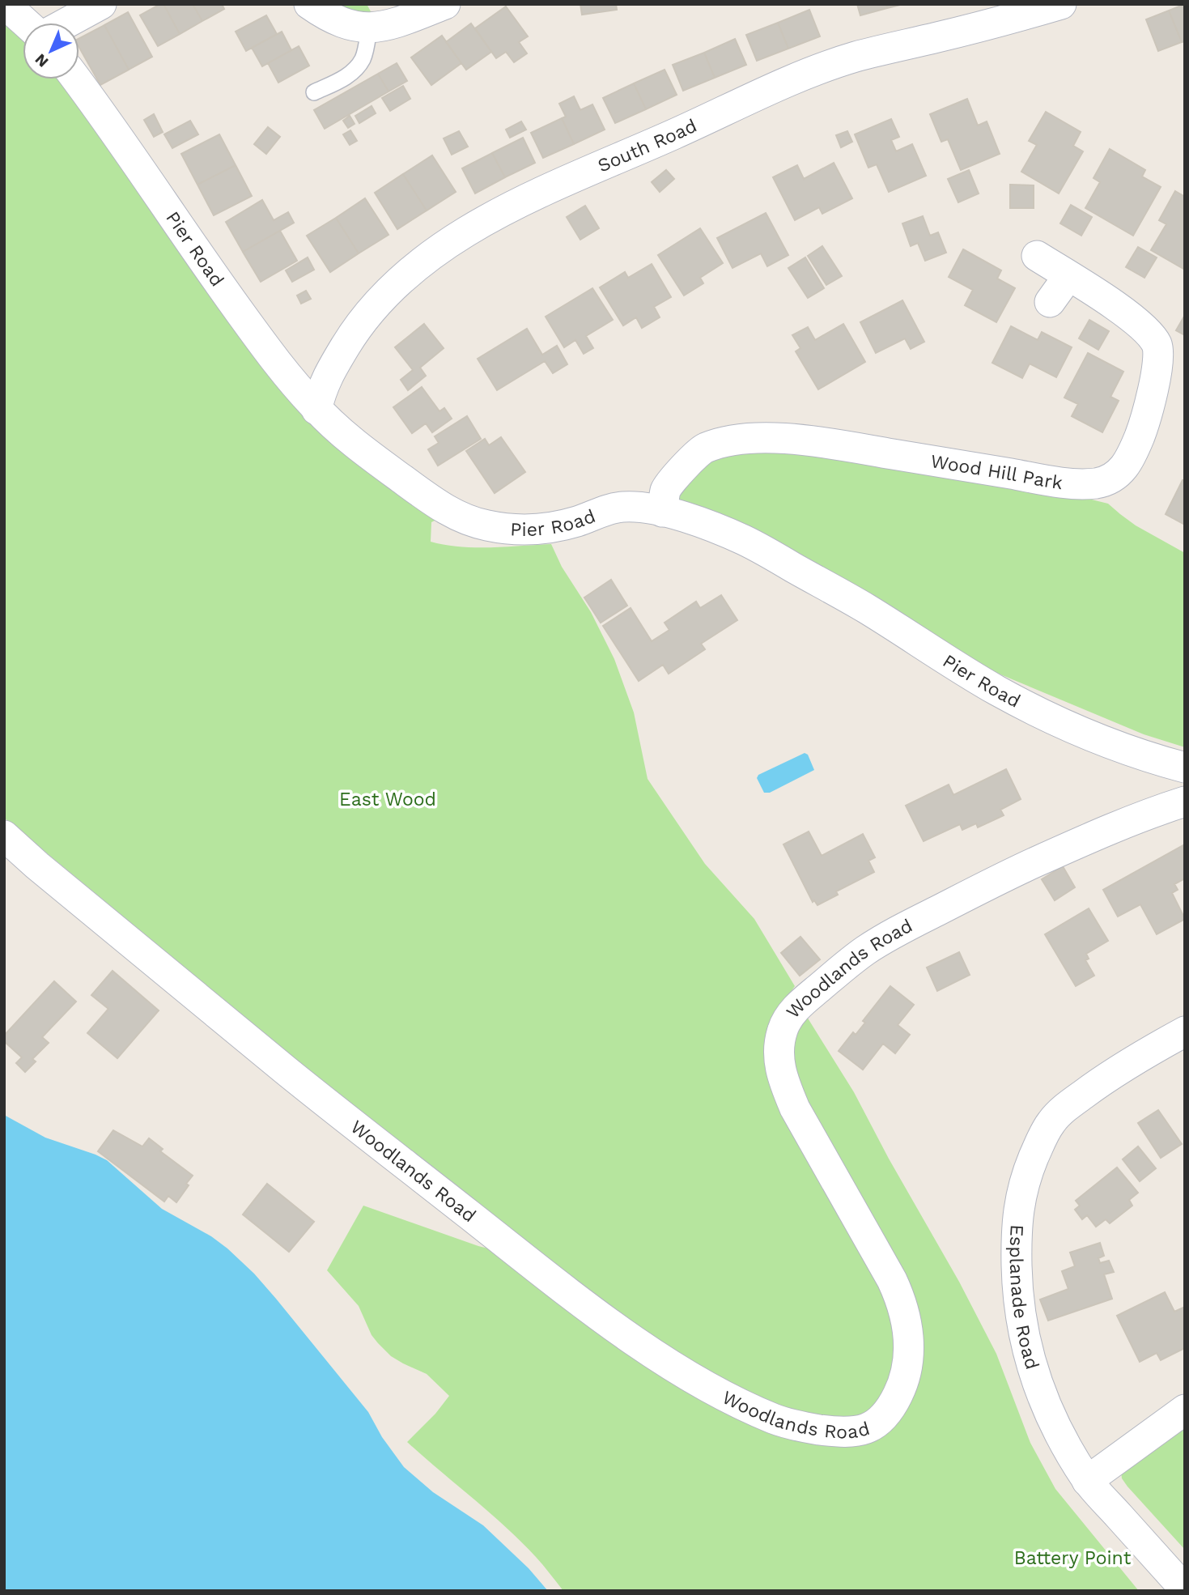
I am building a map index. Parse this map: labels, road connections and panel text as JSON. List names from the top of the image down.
{
  "streets": {
    "street": [
      "South Road",
      "Pier Road",
      "Wood Hill Park",
      "Woodlands Road",
      "Esplanade Road"
    ]
  },
  "crossings": [
    ["South Road", "Pier Road"],
    ["Pier Road", "Wood Hill Park"]
  ],
  "parks": ["East Wood", "Battery Point"],
  "north": "bottom left"
}
